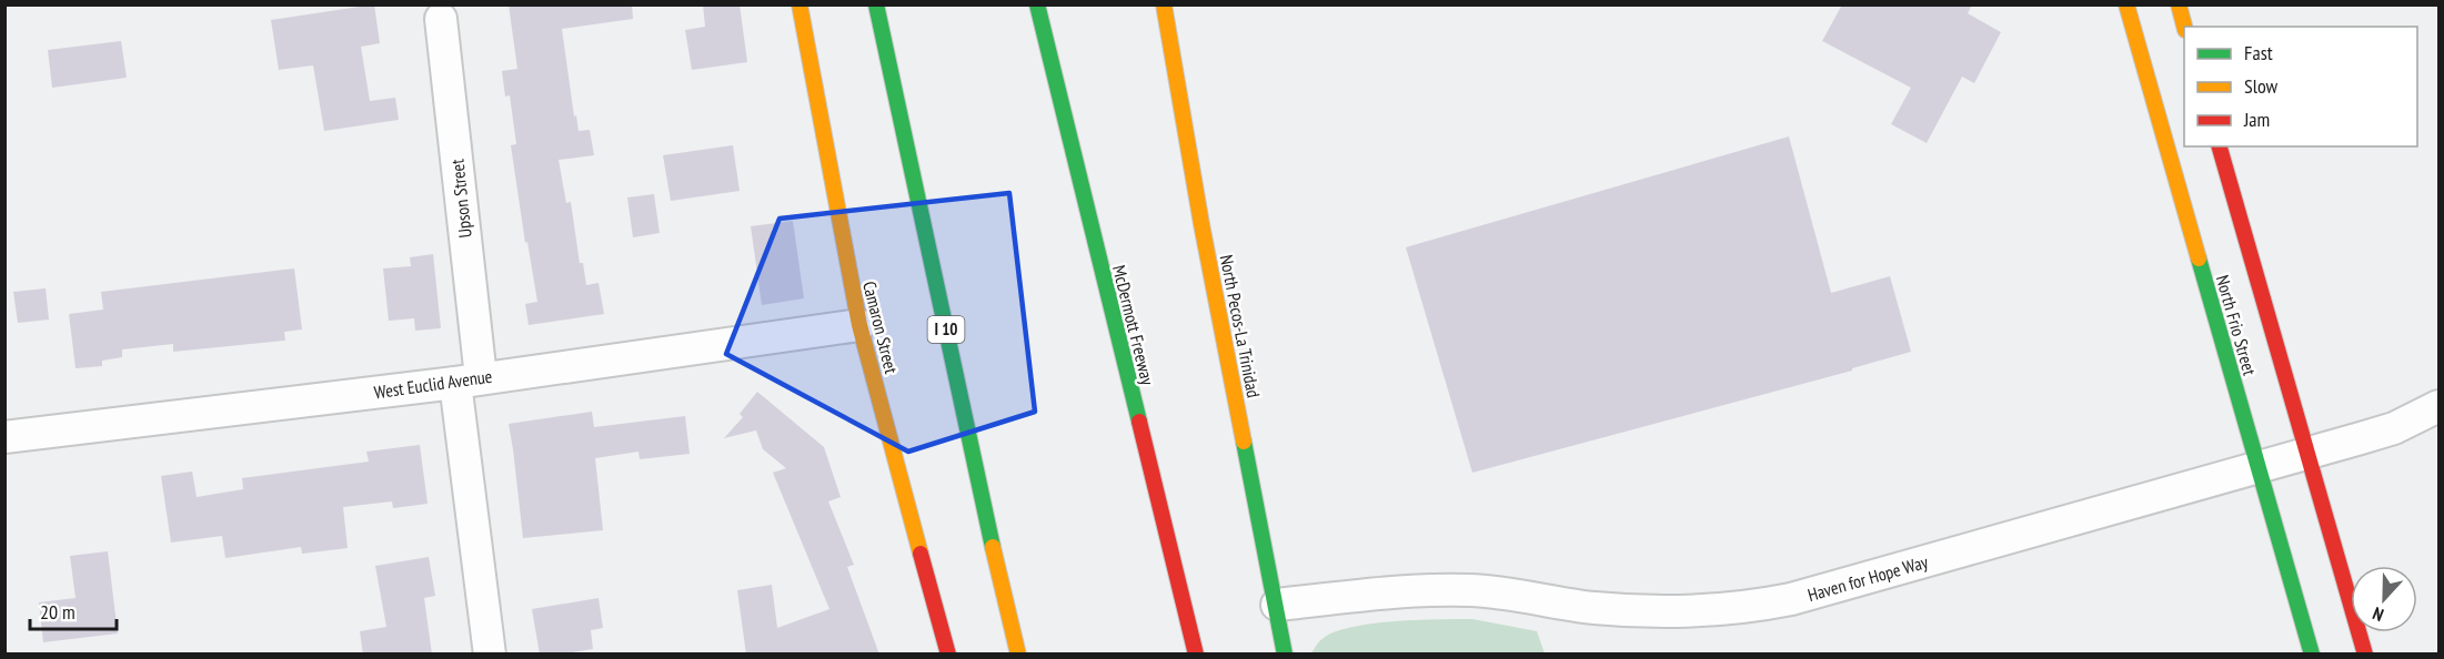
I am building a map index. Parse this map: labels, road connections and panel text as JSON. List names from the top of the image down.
{
  "streets": {
    "main road": [
      "McDermott Freeway",
      "North Frio Street",
      "North Pecos-La Trinidad",
      "Camaron Street",
      "I 10"
    ],
    "street": ["Upson Street", "West Euclid Avenue", "Haven for Hope Way"]
  },
  "crossings": [
    ["Upson Street", "West Euclid Avenue"],
    ["North Frio Street", "Haven for Hope Way"],
    ["North Pecos-La Trinidad", "Haven for Hope Way"],
    ["Camaron Street", "West Euclid Avenue"]
  ],
  "legend": ["Fast", "Slow", "Jam"],
  "scale_bar": "20 m",
  "north": "bottom"
}
